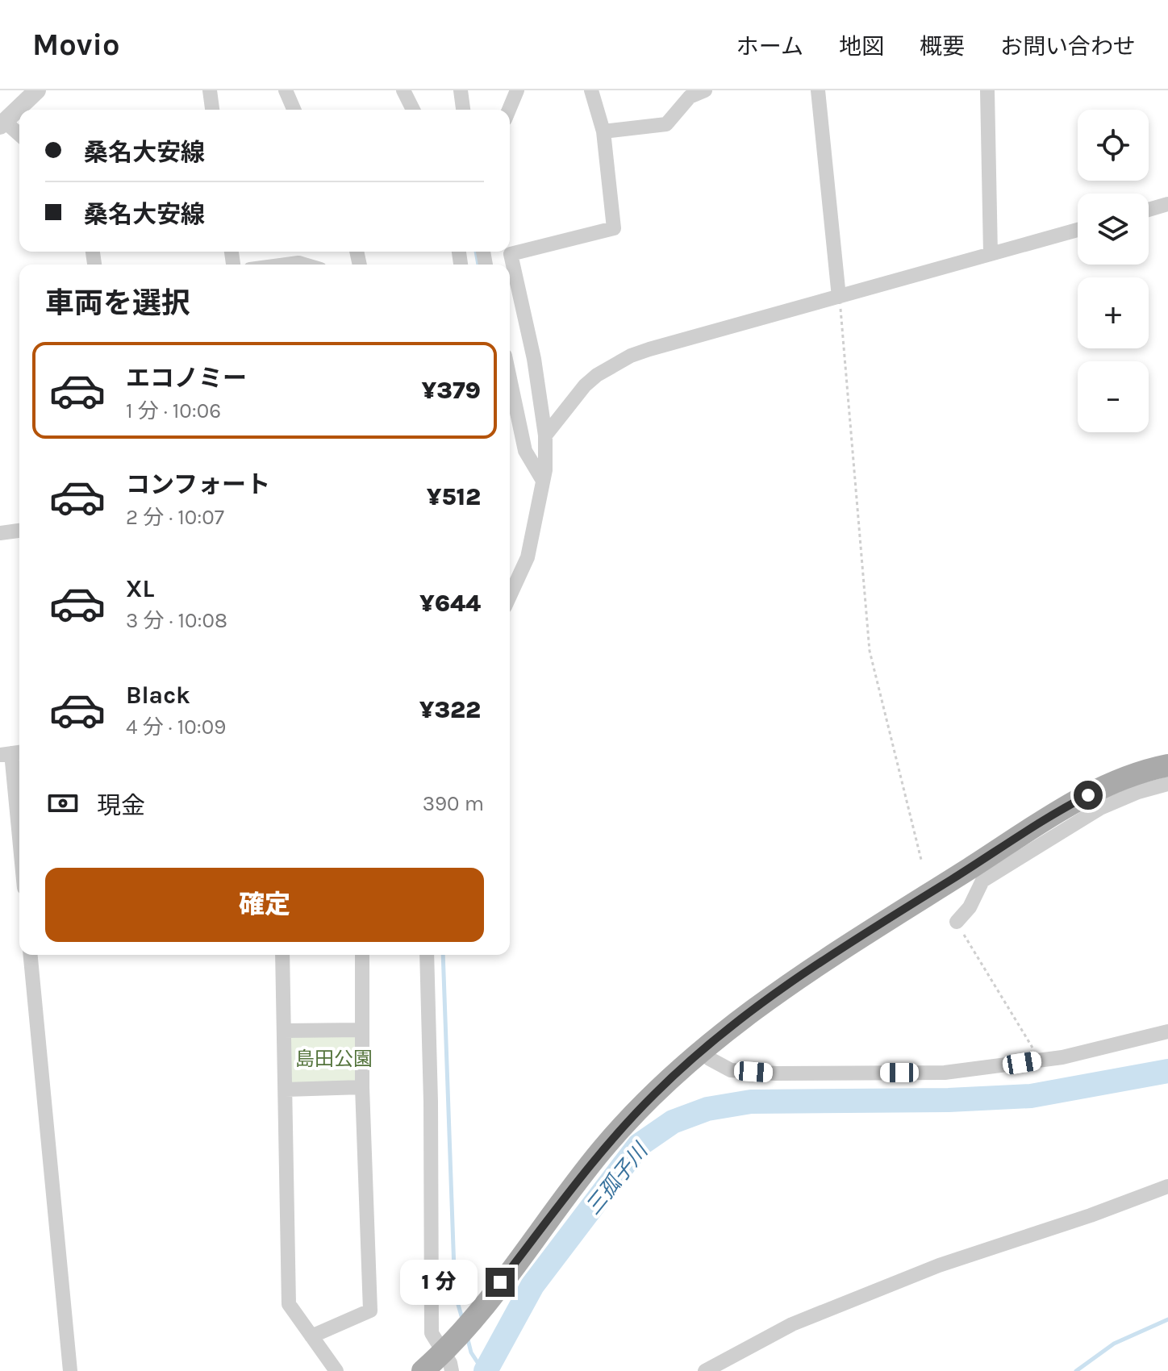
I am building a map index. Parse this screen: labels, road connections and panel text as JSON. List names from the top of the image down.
{
  "water": ["三孤子川"],
  "parks": ["島田公園"],
  "page": {
    "header": "Movio",
    "nav": [
      "ホーム",
      "地図",
      "概要",
      "お問い合わせ"
    ],
    "map_buttons": ["+", "−"],
    "banner": ["桑名大安線", "桑名大安線"],
    "heading": "車両を選択",
    "list": [
      {
        "name": "エコノミー",
        "note": "1 分 · 10:06",
        "value": "¥379"
      },
      {
        "name": "コンフォート",
        "note": "2 分 · 10:07",
        "value": "¥512"
      },
      {
        "name": "XL",
        "note": "3 分 · 10:08",
        "value": "¥644"
      },
      {
        "name": "Black",
        "note": "4 分 · 10:09",
        "value": "¥322"
      }
    ],
    "pay": ["現金", "390 m"],
    "buttons": "確定",
    "bubble": "1 分"
  }
}
